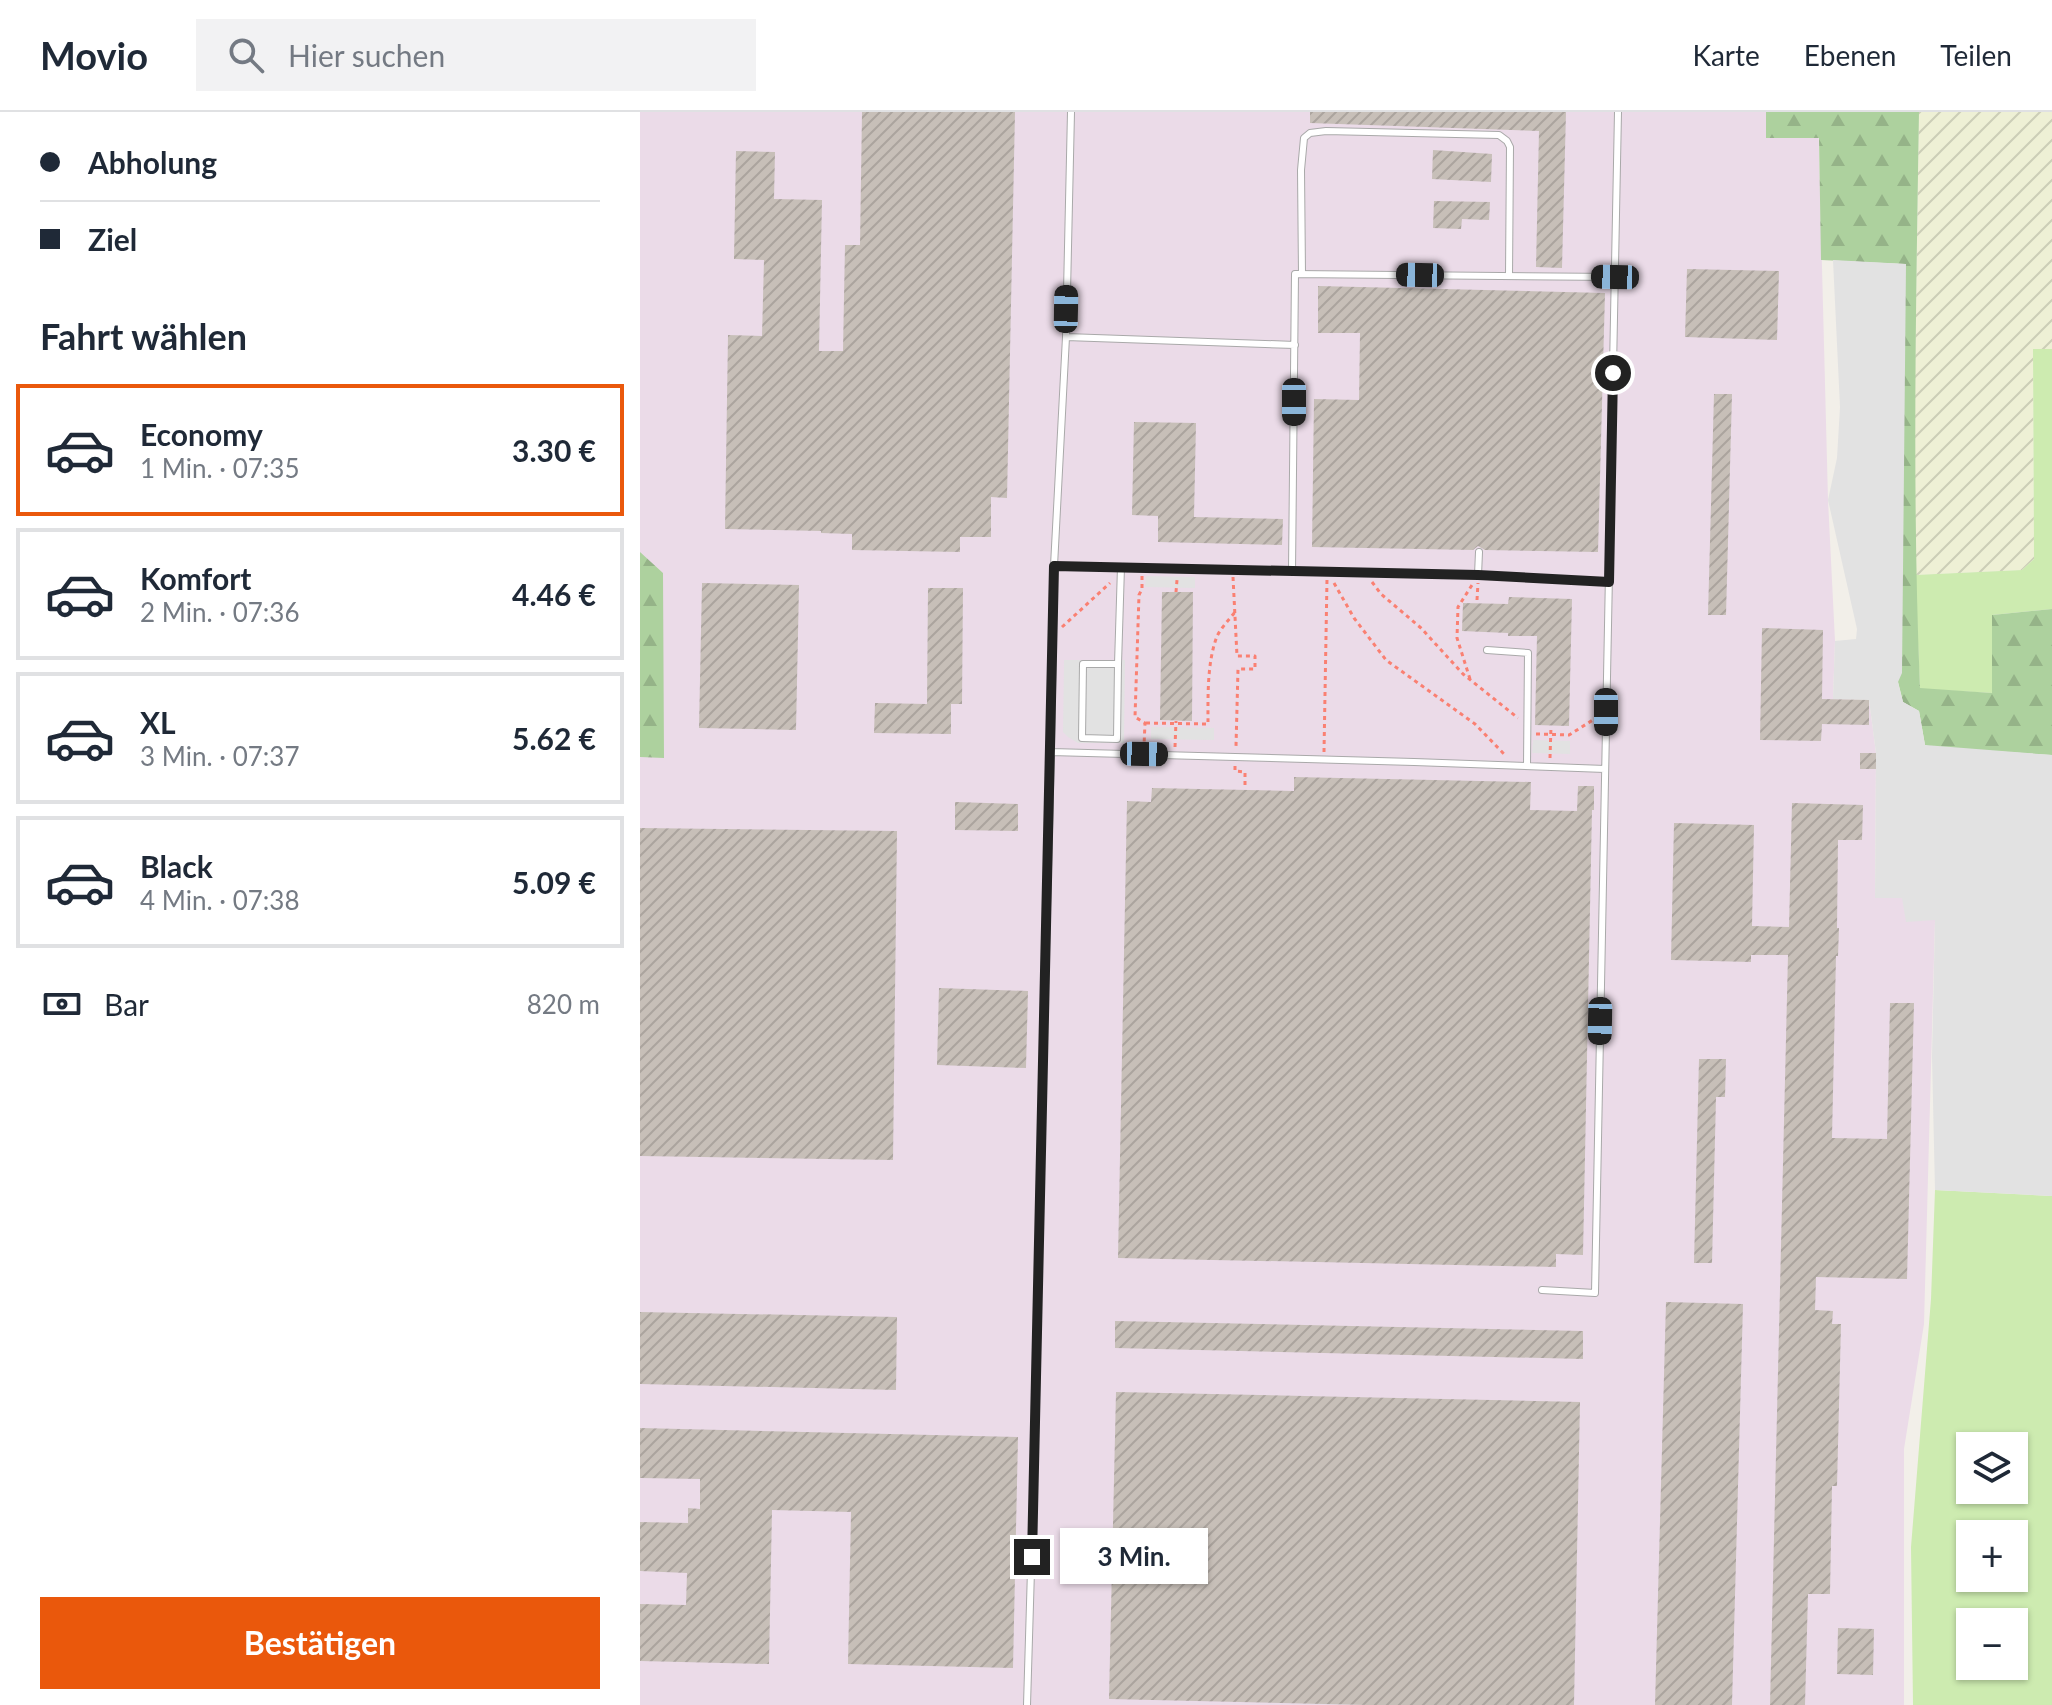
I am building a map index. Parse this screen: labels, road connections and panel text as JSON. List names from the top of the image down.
{
  "page": {
    "header": "Movio",
    "search": "Hier suchen",
    "nav": ["Karte", "Ebenen", "Teilen"],
    "banner": ["Abholung", "Ziel"],
    "heading": "Fahrt wählen",
    "list": [
      {
        "name": "Economy",
        "note": "1 Min. · 07:35",
        "value": "3.30 €"
      },
      {
        "name": "Komfort",
        "note": "2 Min. · 07:36",
        "value": "4.46 €"
      },
      {
        "name": "XL",
        "note": "3 Min. · 07:37",
        "value": "5.62 €"
      },
      {
        "name": "Black",
        "note": "4 Min. · 07:38",
        "value": "5.09 €"
      }
    ],
    "pay": ["Bar", "820 m"],
    "map_buttons": ["+", "−"],
    "bubble": "3 Min.",
    "buttons": "Bestätigen"
  }
}
